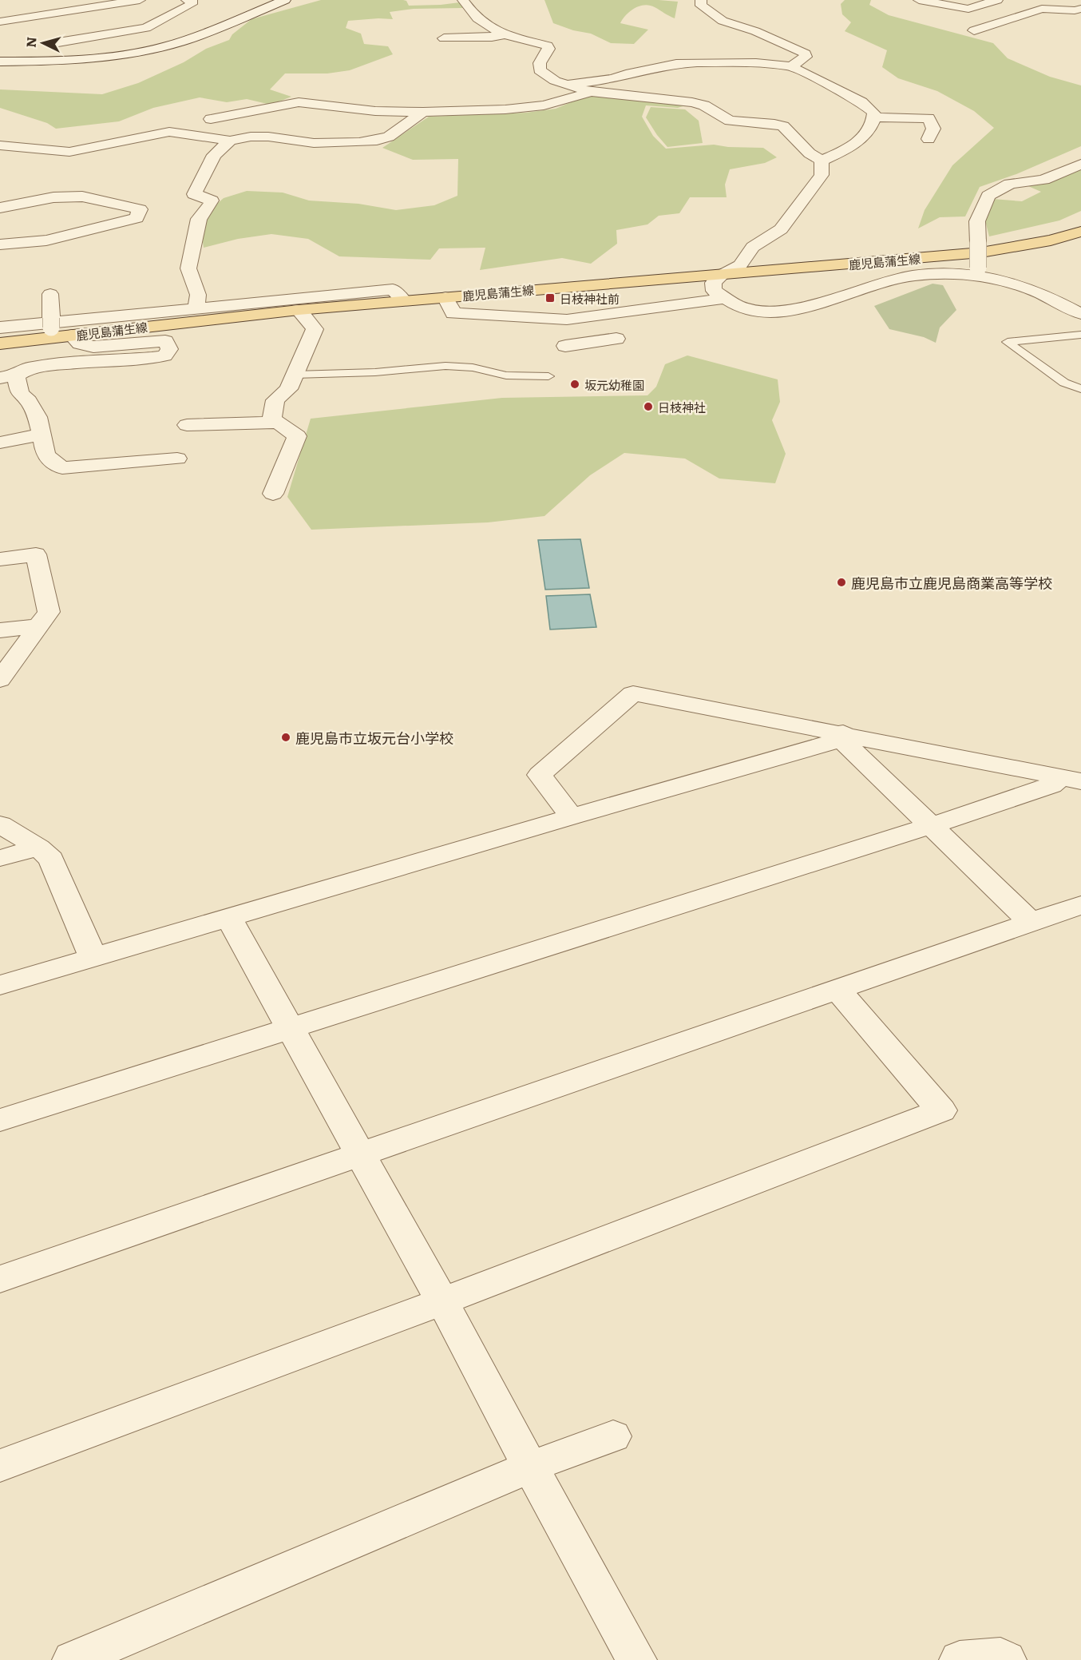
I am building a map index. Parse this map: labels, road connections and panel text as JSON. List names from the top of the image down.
{
  "streets": {
    "main road": ["鹿児島蒲生線"]
  },
  "places": {
    "transit": ["日枝神社前"],
    "other": [
      "坂元幼稚園",
      "日枝神社",
      "鹿児島市立鹿児島商業高等学校",
      "鹿児島市立坂元台小学校"
    ]
  },
  "north": "left"
}
